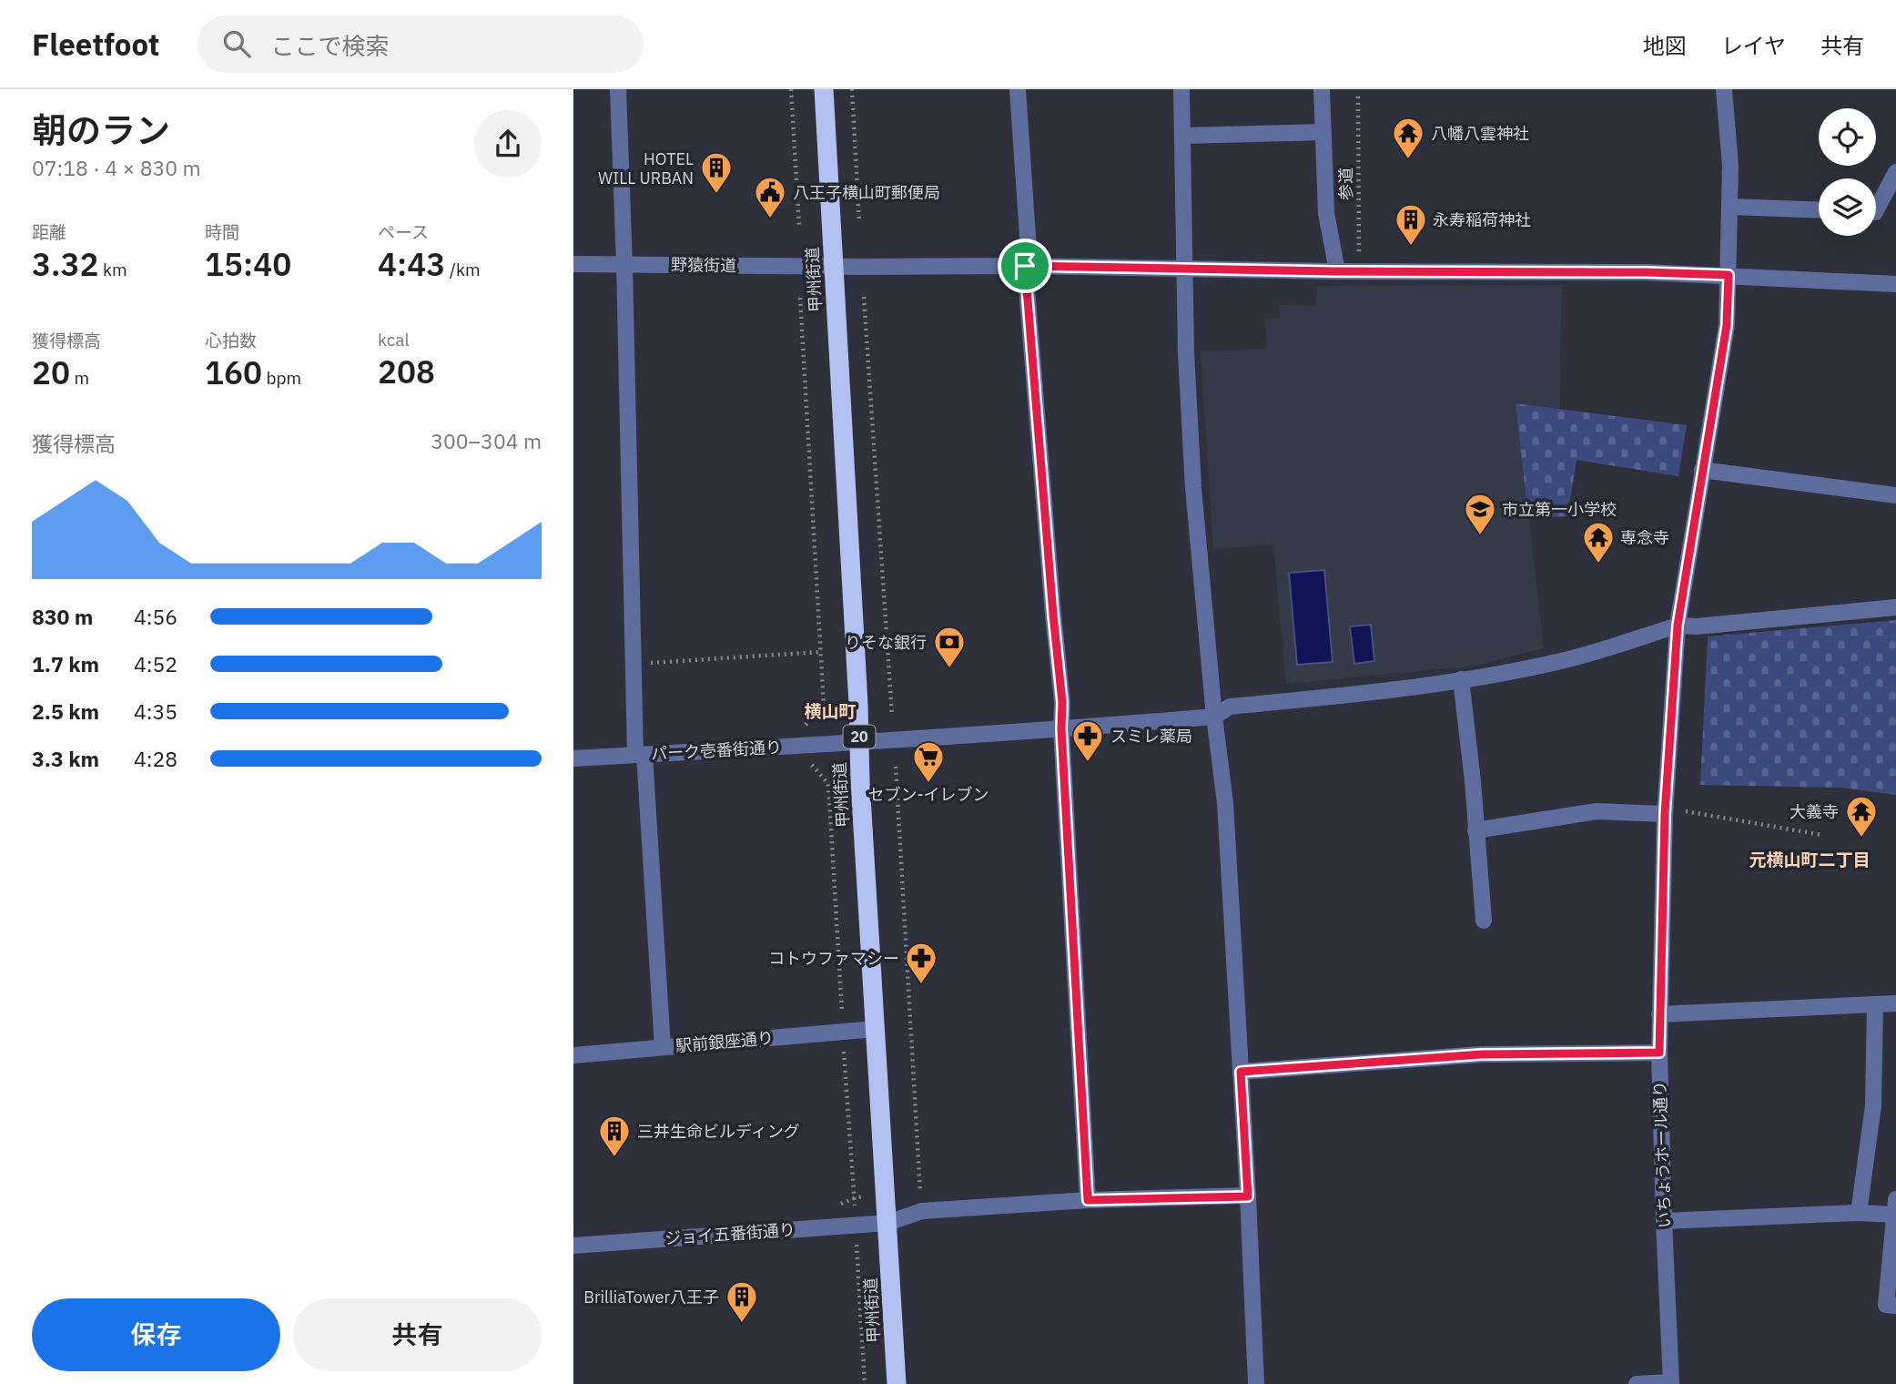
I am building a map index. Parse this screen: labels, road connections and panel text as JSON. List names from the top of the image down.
{
  "streets": {
    "highway": ["甲州街道", "20"],
    "street": [
      "野猿街道",
      "パーク壱番街通り",
      "駅前銀座通り",
      "いちょうホール通り",
      "ジョイ五番街通り"
    ],
    "path": ["参道"]
  },
  "crossings": [
    ["参道", "野猿街道"],
    ["野猿街道", "甲州街道"],
    ["野猿街道", "いちょうホール通り"],
    ["甲州街道", "パーク壱番街通り"],
    ["甲州街道", "駅前銀座通り"],
    ["甲州街道", "ジョイ五番街通り"],
    ["パーク壱番街通り", "いちょうホール通り"]
  ],
  "districts": ["横山町", "元横山町二丁目"],
  "places": {
    "temple": ["八幡八雲神社", "専念寺", "大義寺"],
    "building": [
      "HOTEL WILL URBAN",
      "永寿稲荷神社",
      "三井生命ビルディング",
      "BrilliaTower八王子"
    ],
    "public building": ["八王子横山町郵便局"],
    "school or university": ["市立第一小学校"],
    "bank": ["りそな銀行"],
    "pharmacy": ["スミレ薬局", "コトウファマシー"],
    "supermarket": ["セブン-イレブン"]
  },
  "page": {
    "header": "Fleetfoot",
    "search": "ここで検索",
    "nav": ["地図", "レイヤ", "共有"],
    "heading": ["朝のラン", "07:18 · 4 × 830 m"],
    "stats": [
      ["距離", "3.32 km"],
      ["時間", "15:40"],
      ["ペース", "4:43 /km"],
      ["獲得標高", "20 m"],
      ["心拍数", "160 bpm"],
      ["kcal", "208"]
    ],
    "chart": ["獲得標高", "300–304 m"],
    "list": [
      {
        "name": "830 m",
        "note": "4:56"
      },
      {
        "name": "1.7 km",
        "note": "4:52"
      },
      {
        "name": "2.5 km",
        "note": "4:35"
      },
      {
        "name": "3.3 km",
        "note": "4:28"
      }
    ],
    "buttons": ["保存", "共有"]
  }
}
